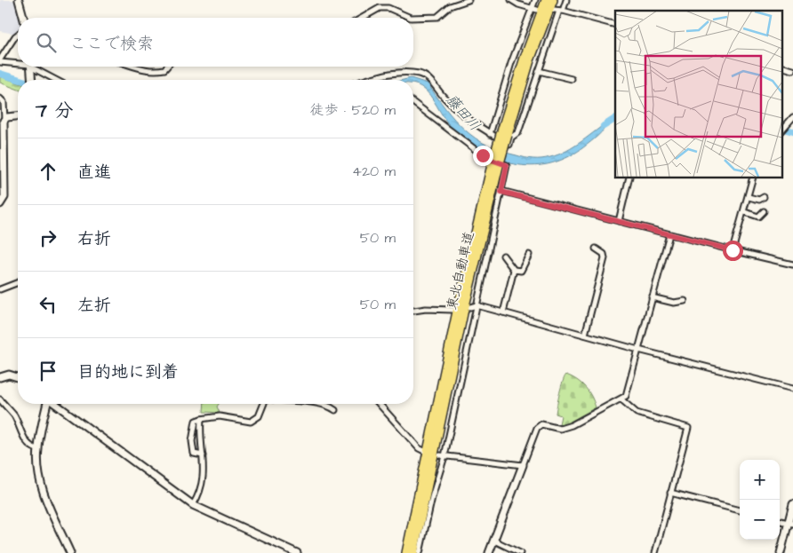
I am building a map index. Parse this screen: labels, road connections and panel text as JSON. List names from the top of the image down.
{
  "streets": {
    "highway": ["東北自動車道"]
  },
  "water": ["藤田川"],
  "page": {
    "search": "ここで検索",
    "heading": ["7 分", "徒歩 · 520 m"],
    "list": [
      ["直進", "420 m"],
      ["右折", "50 m"],
      ["左折", "50 m"],
      "目的地に到着"
    ],
    "map_buttons": ["+", "−"]
  }
}
